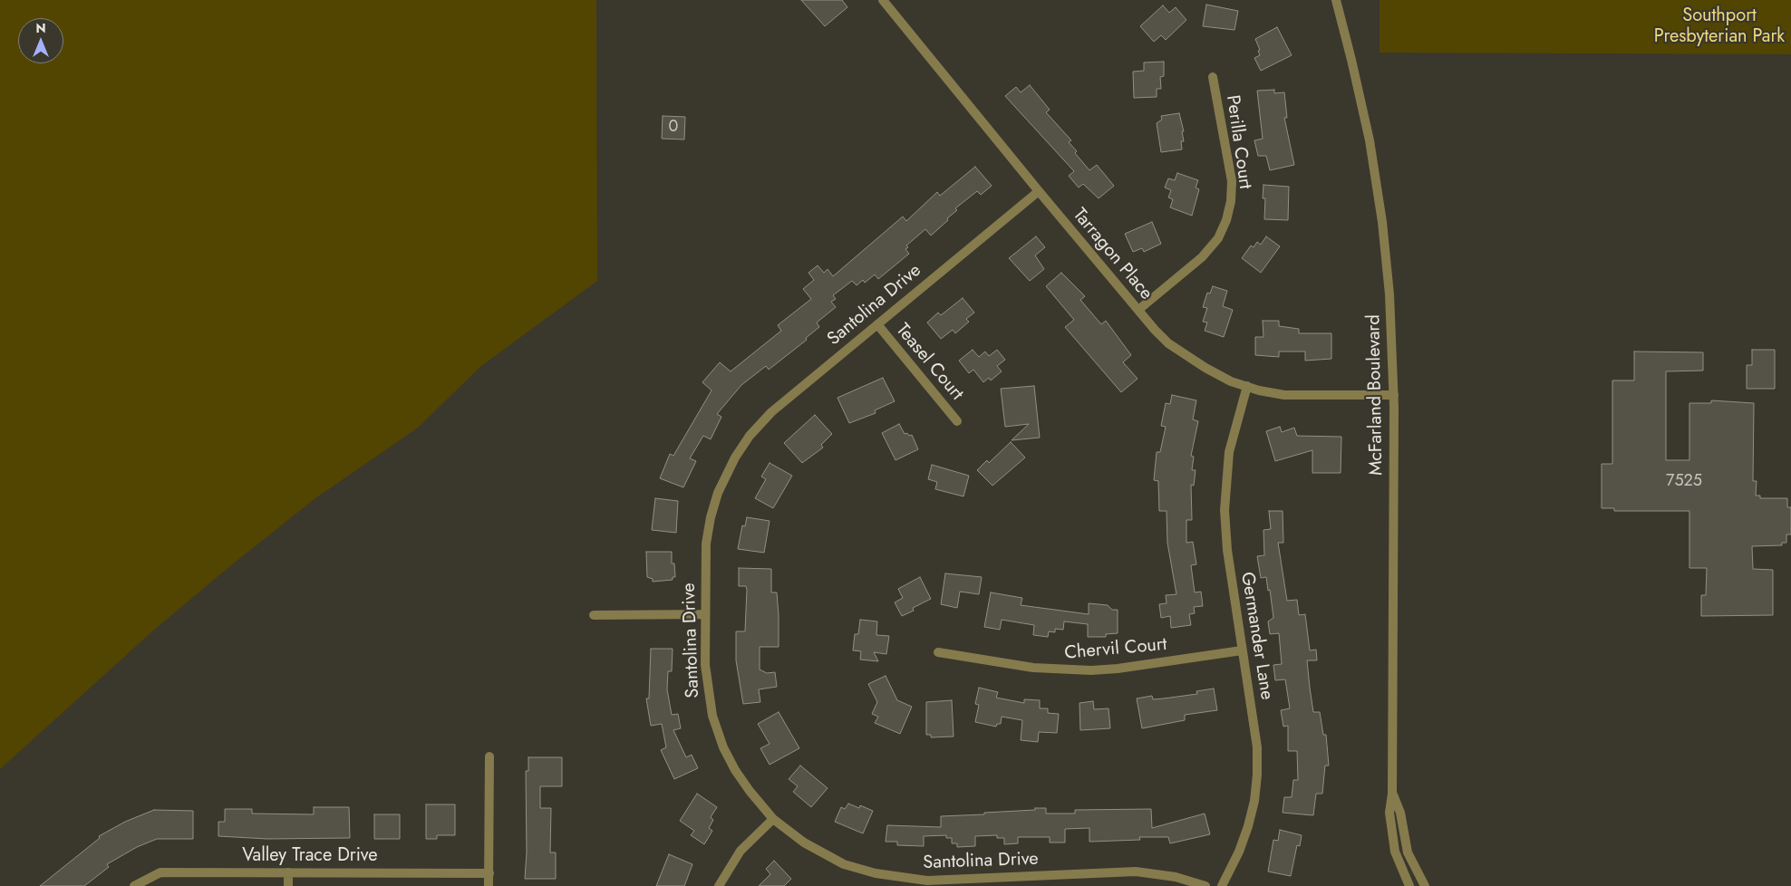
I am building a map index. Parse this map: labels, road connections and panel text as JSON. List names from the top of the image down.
{
  "streets": {
    "street": [
      "Perilla Court",
      "Tarragon Place",
      "Santolina Drive",
      "Teasel Court",
      "McFarland Boulevard",
      "Germander Lane",
      "Chervil Court",
      "Valley Trace Drive"
    ]
  },
  "crossings": [
    ["Perilla Court", "Tarragon Place"],
    ["Tarragon Place", "Santolina Drive"],
    ["Tarragon Place", "McFarland Boulevard"],
    ["Tarragon Place", "Germander Lane"],
    ["Santolina Drive", "Teasel Court"],
    ["Germander Lane", "Chervil Court"]
  ],
  "parks": ["Southport Presbyterian Park"],
  "house_numbers": ["0", "7525"],
  "north": "top"
}
